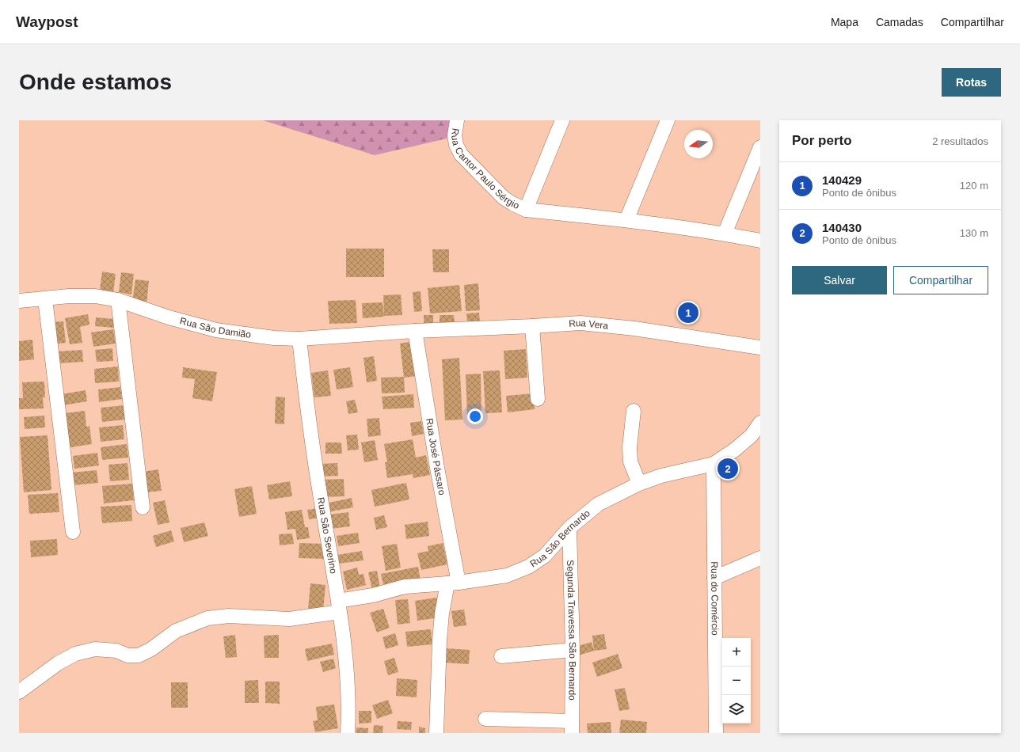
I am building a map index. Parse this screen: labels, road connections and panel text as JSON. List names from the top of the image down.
{
  "streets": {
    "street": [
      "Rua Cantor Paulo Sérgio",
      "Rua Vera",
      "Rua São Damião",
      "Rua José Pássaro",
      "Rua São Severino",
      "Rua São Bernardo",
      "Rua do Comércio",
      "Segunda Travessa São Bernardo"
    ]
  },
  "crossings": [
    ["Rua Vera", "Rua São Damião"],
    ["Rua Vera", "Rua José Pássaro"],
    ["Rua São Damião", "Rua José Pássaro"],
    ["Rua São Damião", "Rua São Severino"],
    ["Rua José Pássaro", "Rua São Bernardo"],
    ["Rua São Severino", "Rua São Bernardo"],
    ["Rua São Bernardo", "Rua do Comércio"],
    ["Rua São Bernardo", "Segunda Travessa São Bernardo"]
  ],
  "north": "left",
  "page": {
    "header": "Waypost",
    "nav": ["Mapa", "Camadas", "Compartilhar"],
    "buttons": [
      "Rotas",
      ["Salvar", "Compartilhar"]
    ],
    "title": "Onde estamos",
    "heading": ["Por perto", "2 resultados"],
    "list": [
      {
        "mark": "1",
        "name": "140429",
        "note": "Ponto de ônibus",
        "value": "120 m"
      },
      {
        "mark": "2",
        "name": "140430",
        "note": "Ponto de ônibus",
        "value": "130 m"
      }
    ],
    "pins": ["1", "2"],
    "map_buttons": ["+", "−"]
  }
}
